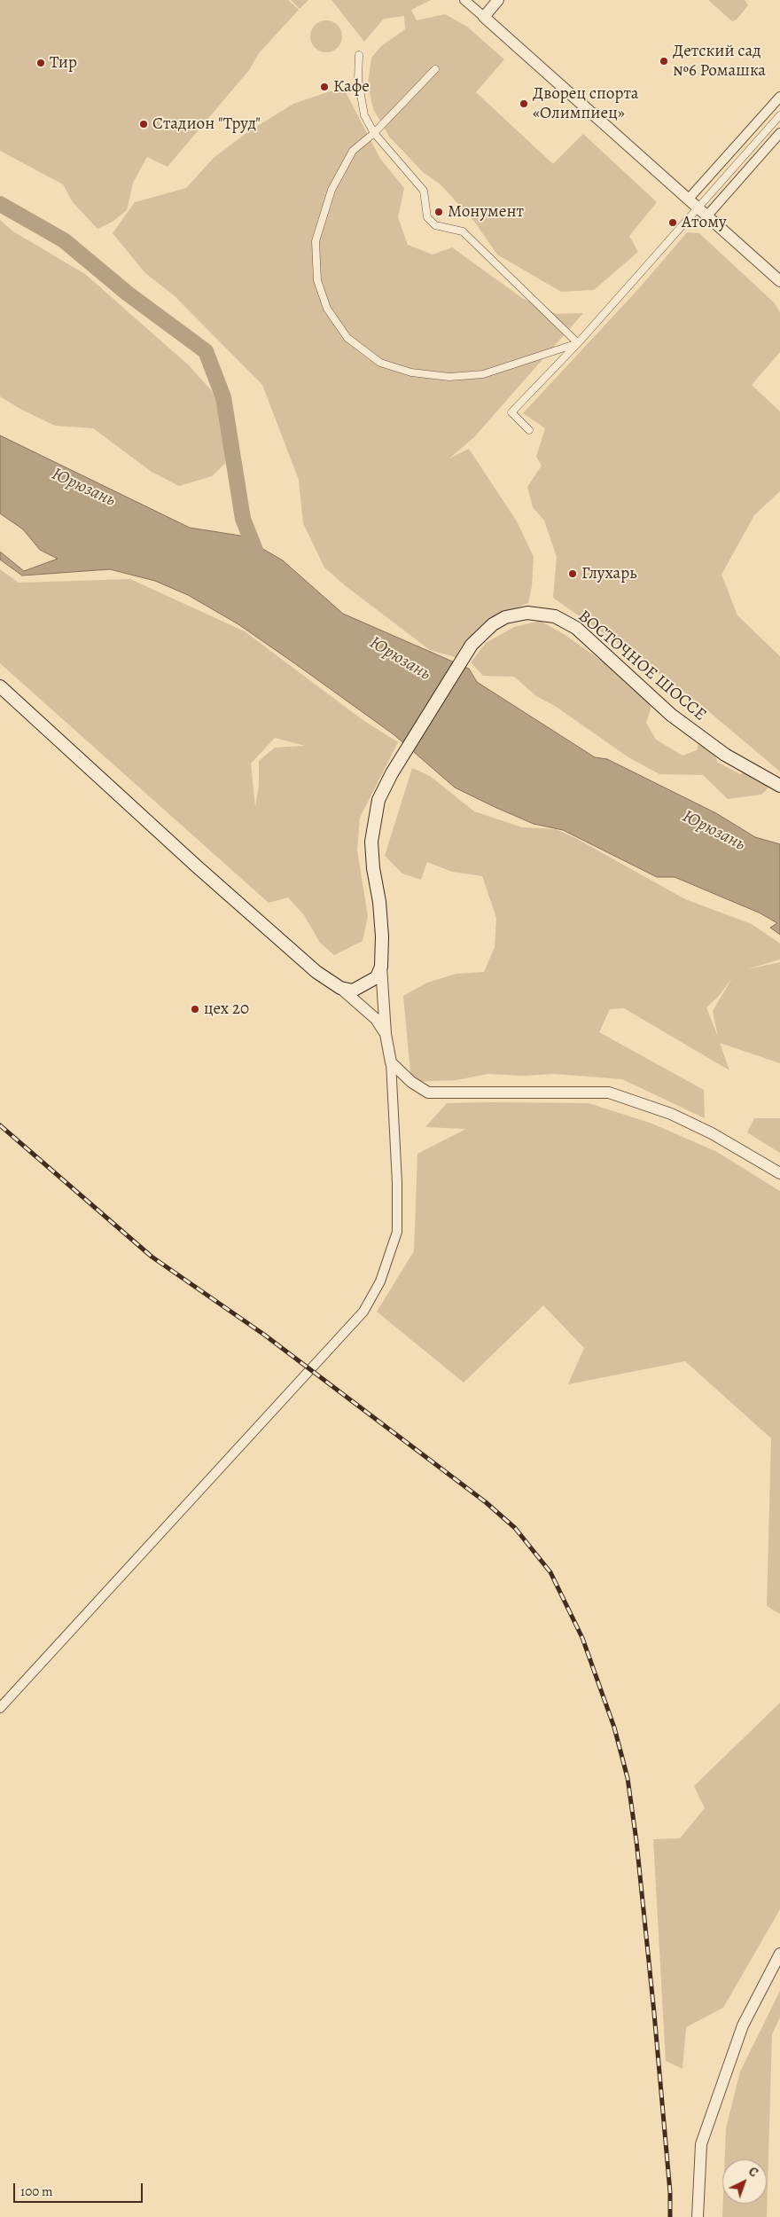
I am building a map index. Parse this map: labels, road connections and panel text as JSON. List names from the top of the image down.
{
  "streets": {
    "main road": ["ВОСТОЧНОЕ ШОССЕ"]
  },
  "water": ["Юрюзань"],
  "places": [
    "Детский сад №6 Ромашка",
    "Тир",
    "Кафе",
    "Дворец спорта «Олимпиец»",
    "Стадион \"Труд\"",
    "Монумент",
    "Атому",
    "Глухарь",
    "цех 20"
  ],
  "scale_bar": "100 m",
  "north": "top right"
}
